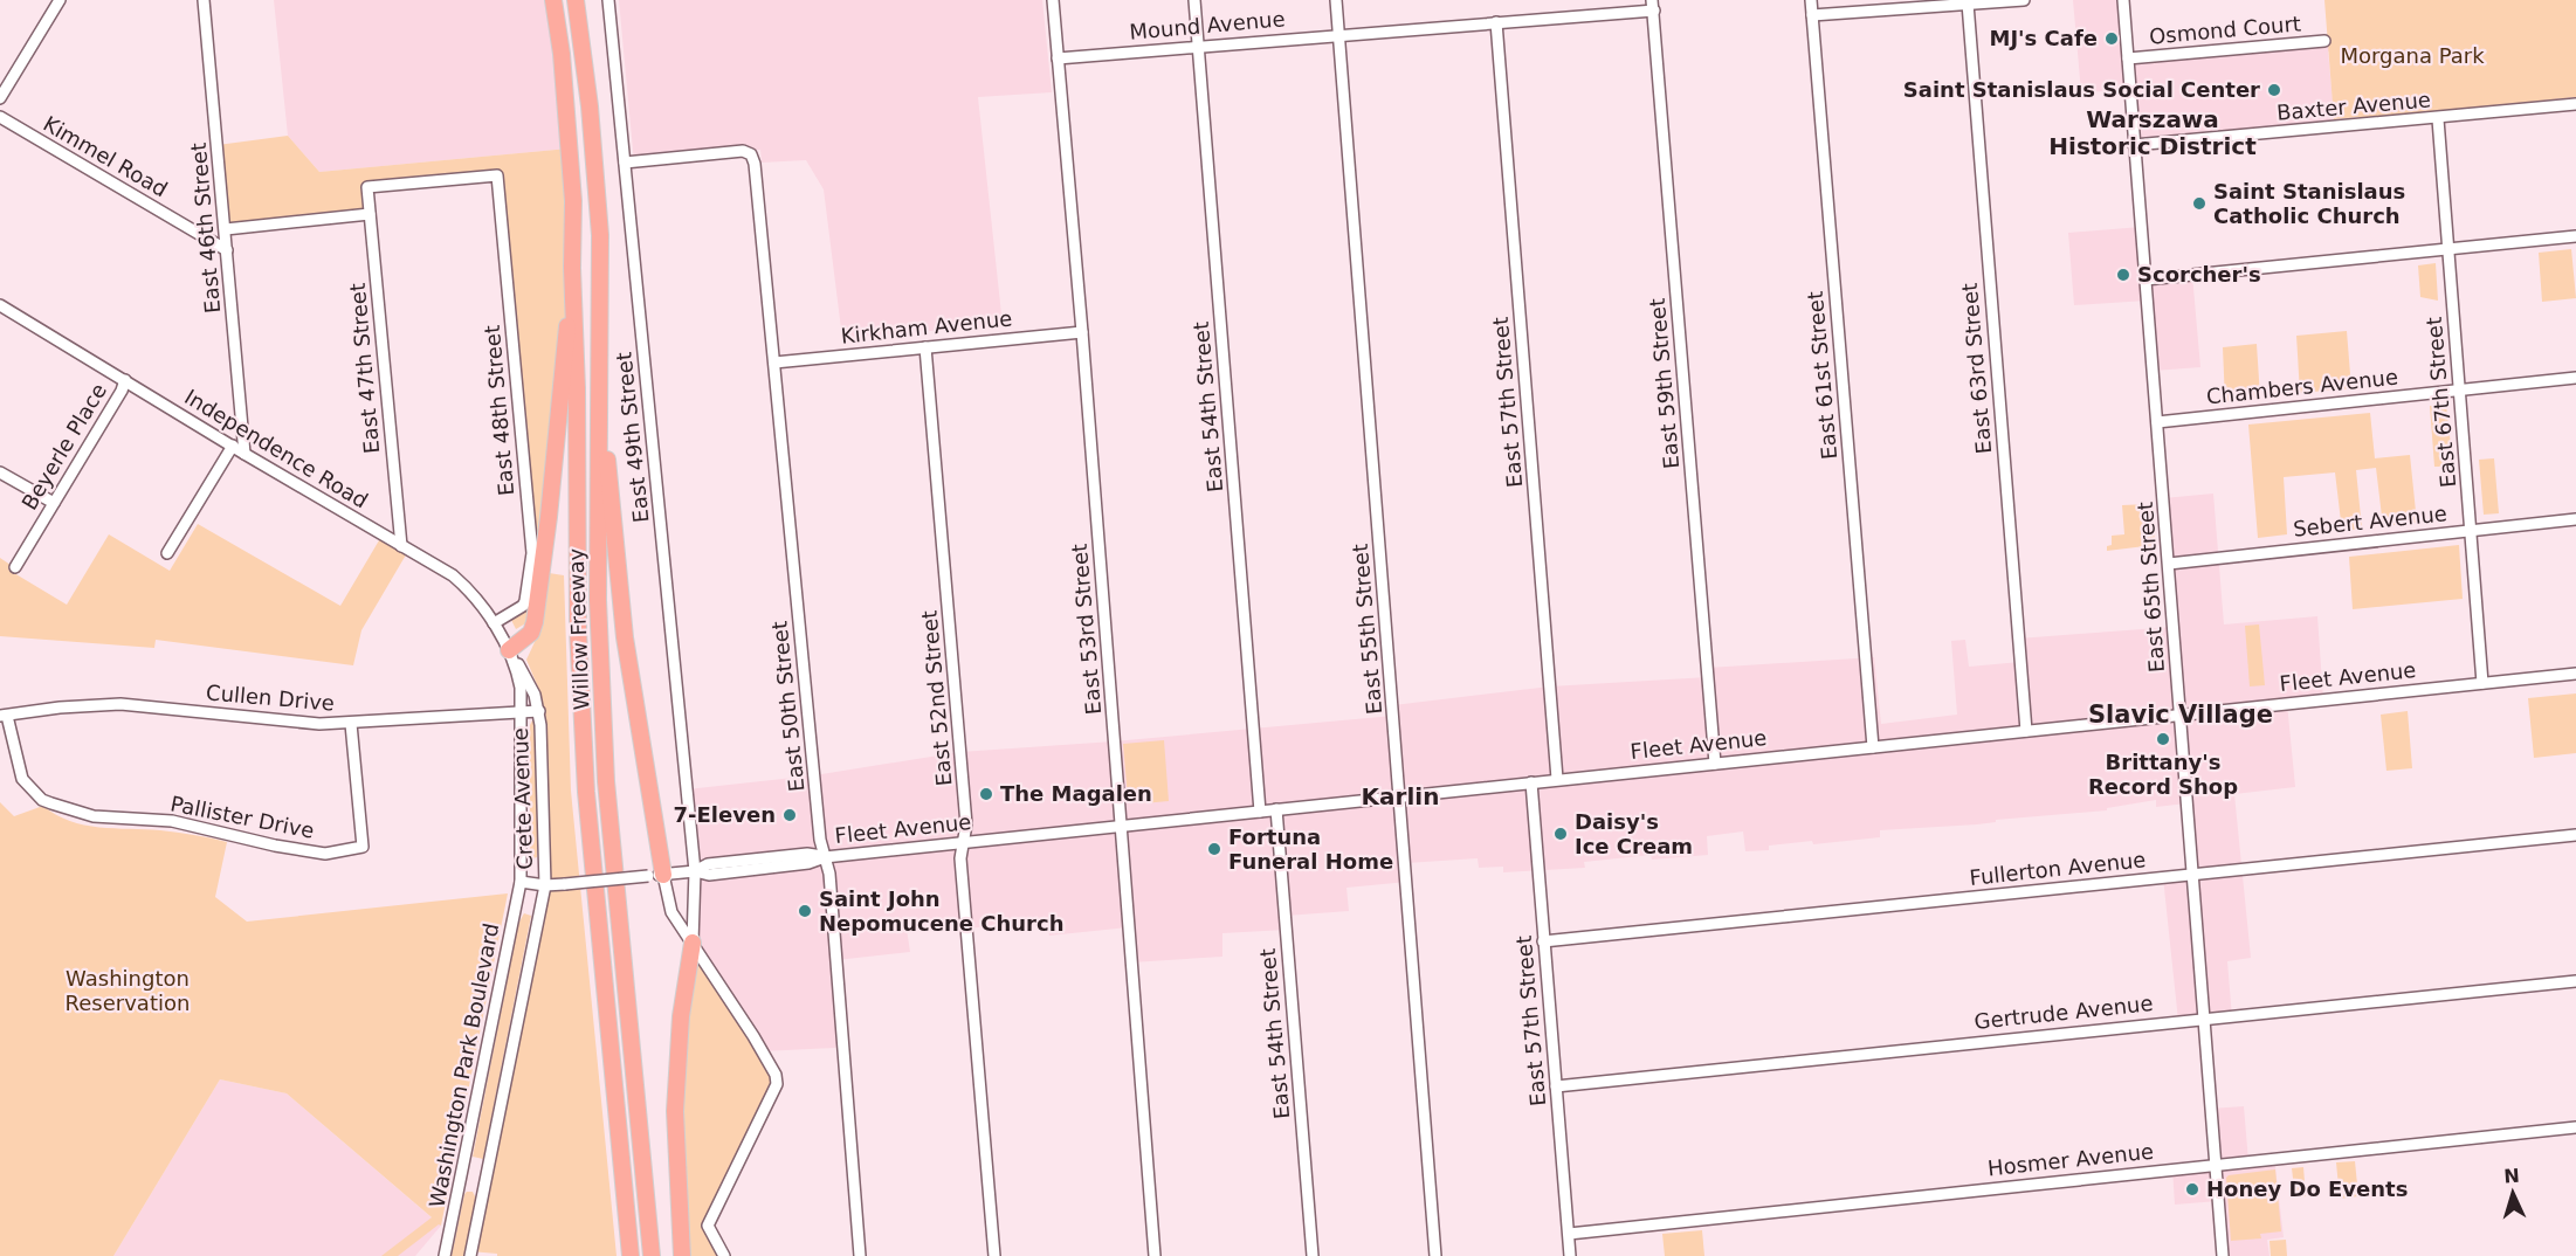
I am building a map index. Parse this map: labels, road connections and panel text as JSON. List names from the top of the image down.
{
  "streets": {
    "highway": ["Willow Freeway"],
    "street": [
      "Mound Avenue",
      "Osmond Court",
      "Baxter Avenue",
      "Kimmel Road",
      "East 46th Street",
      "Kirkham Avenue",
      "East 47th Street",
      "East 63rd Street",
      "East 61st Street",
      "East 59th Street",
      "Chambers Avenue",
      "East 57th Street",
      "East 67th Street",
      "East 54th Street",
      "East 48th Street",
      "East 49th Street",
      "Beyerle Place",
      "Independence Road",
      "Sebert Avenue",
      "East 65th Street",
      "East 53rd Street",
      "East 55th Street",
      "Fleet Avenue",
      "Cullen Drive",
      "East 52nd Street",
      "East 50th Street",
      "Crete Avenue",
      "Pallister Drive",
      "Fullerton Avenue",
      "Gertrude Avenue",
      "Washington Park Boulevard",
      "Hosmer Avenue"
    ]
  },
  "crossings": [
    ["Mound Avenue", "East 59th Street"],
    ["Mound Avenue", "East 57th Street"],
    ["Mound Avenue", "East 54th Street"],
    ["Mound Avenue", "East 53rd Street"],
    ["Mound Avenue", "East 55th Street"],
    ["Osmond Court", "East 65th Street"],
    ["Baxter Avenue", "East 67th Street"],
    ["Baxter Avenue", "East 65th Street"],
    ["Kimmel Road", "East 46th Street"],
    ["East 46th Street", "Independence Road"],
    ["Kirkham Avenue", "East 53rd Street"],
    ["Kirkham Avenue", "East 52nd Street"],
    ["Kirkham Avenue", "East 50th Street"],
    ["East 47th Street", "East 48th Street"],
    ["East 47th Street", "Independence Road"],
    ["East 63rd Street", "Fleet Avenue"],
    ["East 61st Street", "Fleet Avenue"],
    ["East 59th Street", "Fleet Avenue"],
    ["Chambers Avenue", "East 67th Street"],
    ["Chambers Avenue", "East 65th Street"],
    ["East 57th Street", "Fleet Avenue"],
    ["East 57th Street", "Fullerton Avenue"],
    ["East 57th Street", "Gertrude Avenue"],
    ["East 57th Street", "Hosmer Avenue"],
    ["East 67th Street", "Sebert Avenue"],
    ["East 67th Street", "Fleet Avenue"],
    ["East 54th Street", "Fleet Avenue"],
    ["East 48th Street", "Independence Road"],
    ["East 49th Street", "Fleet Avenue"],
    ["East 49th Street", "East 50th Street"],
    ["Beyerle Place", "Independence Road"],
    ["Independence Road", "Cullen Drive"],
    ["Independence Road", "Crete Avenue"],
    ["Sebert Avenue", "East 65th Street"],
    ["East 65th Street", "Fleet Avenue"],
    ["East 65th Street", "Fullerton Avenue"],
    ["East 65th Street", "Gertrude Avenue"],
    ["East 65th Street", "Hosmer Avenue"],
    ["East 53rd Street", "Fleet Avenue"],
    ["East 55th Street", "Fleet Avenue"],
    ["Fleet Avenue", "East 52nd Street"],
    ["Fleet Avenue", "East 50th Street"],
    ["Fleet Avenue", "Crete Avenue"],
    ["Fleet Avenue", "Washington Park Boulevard"],
    ["Cullen Drive", "Crete Avenue"],
    ["Cullen Drive", "Pallister Drive"],
    ["Crete Avenue", "Washington Park Boulevard"]
  ],
  "districts": ["Warszawa Historic District", "Slavic Village", "Karlin"],
  "parks": ["Morgana Park", "Washington Reservation"],
  "places": [
    "MJ's Cafe",
    "Saint Stanislaus Social Center",
    "Saint Stanislaus Catholic Church",
    "Scorcher's",
    "Brittany's Record Shop",
    "The Magalen",
    "7-Eleven",
    "Daisy's Ice Cream",
    "Fortuna Funeral Home",
    "Saint John Nepomucene Church",
    "Honey Do Events"
  ],
  "north": "top"
}
